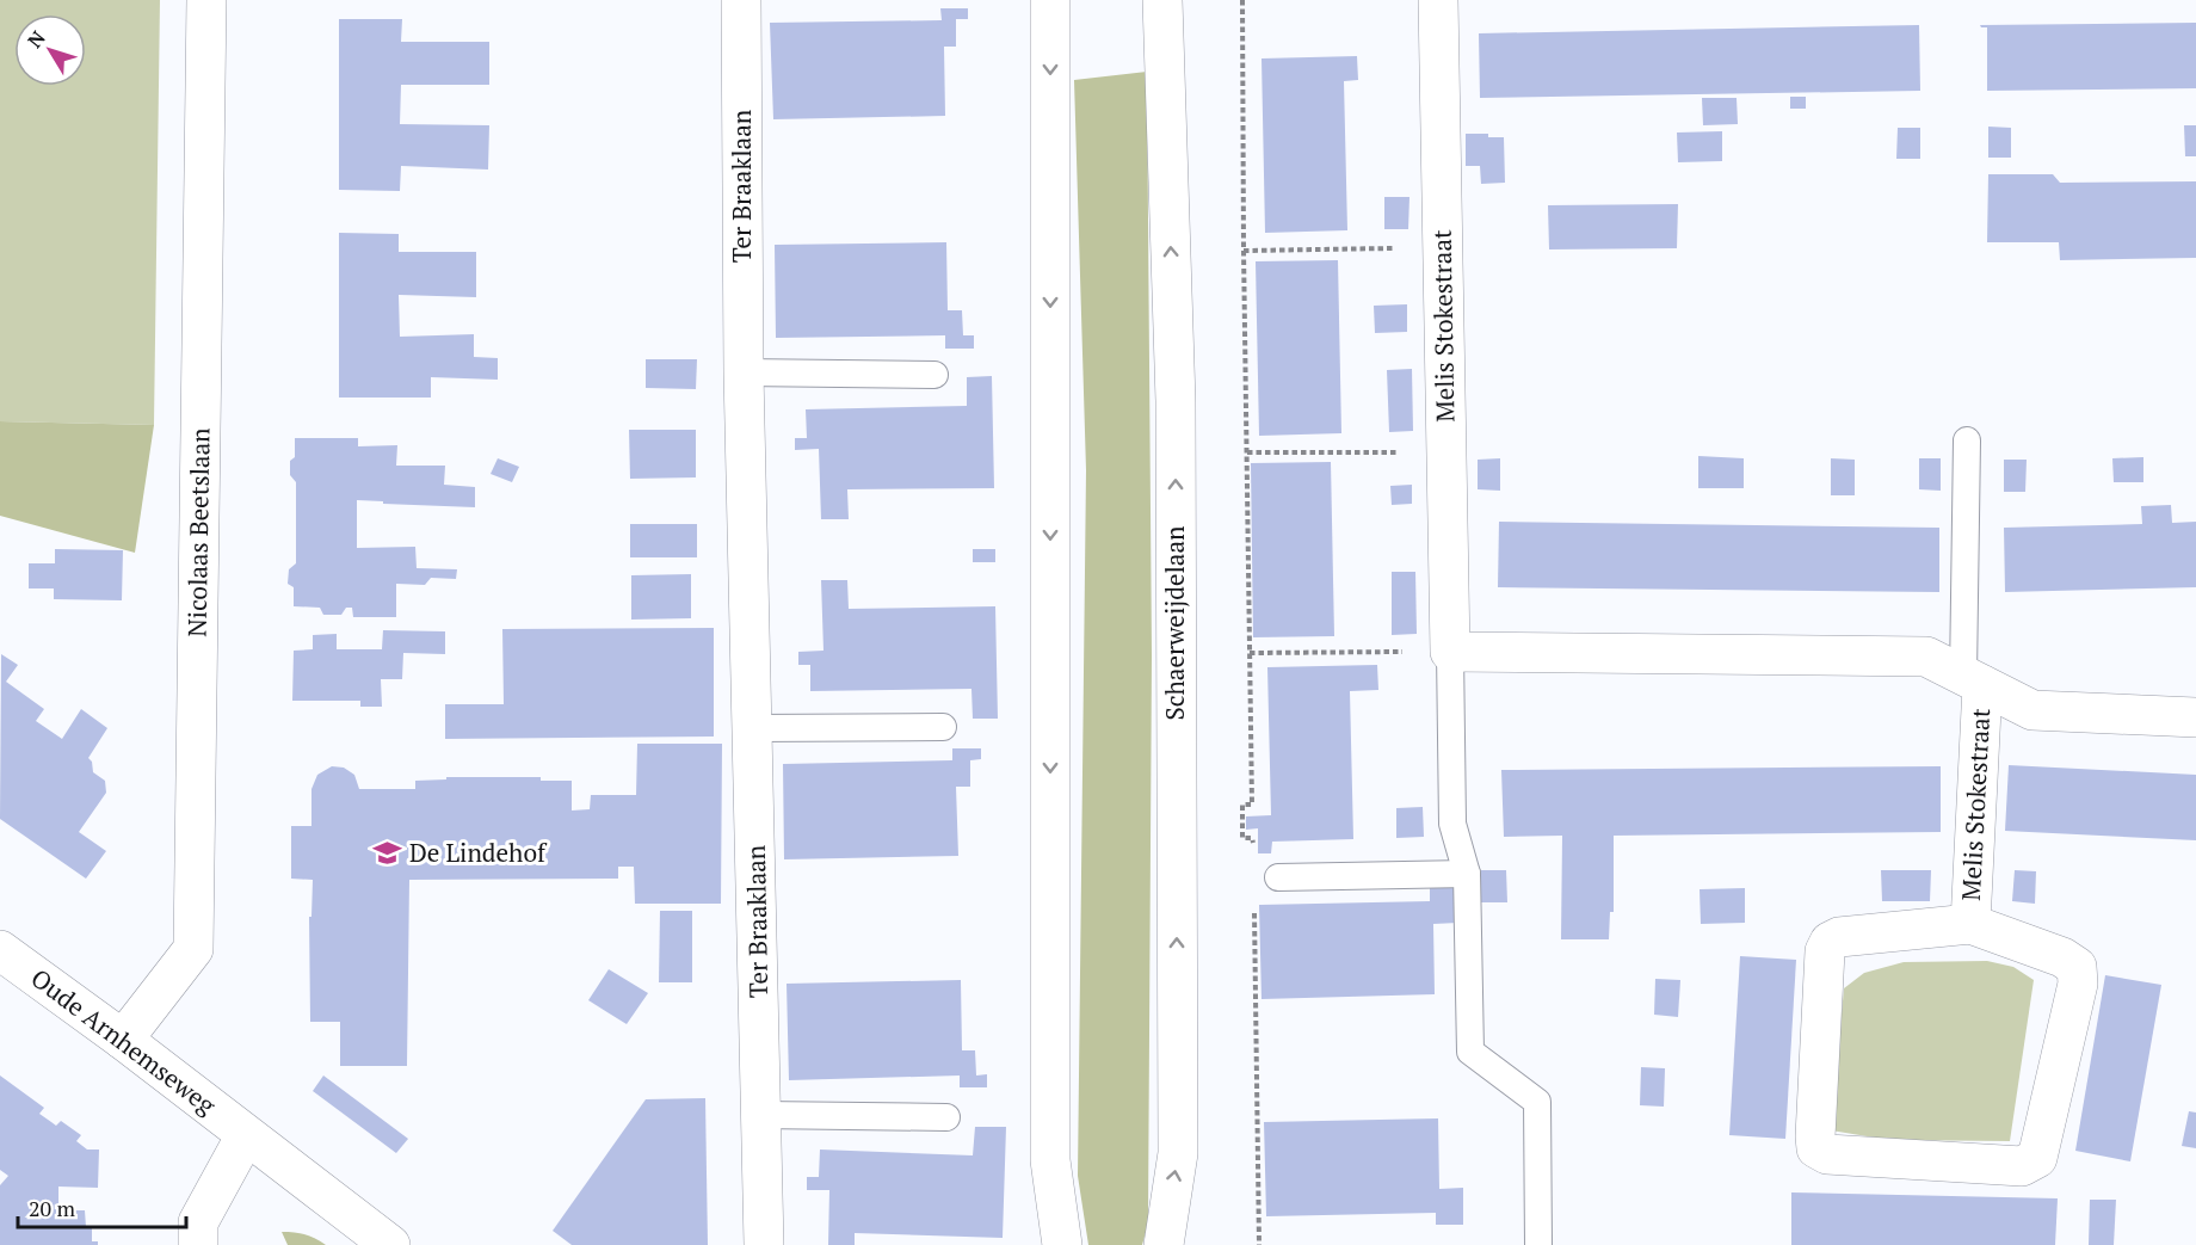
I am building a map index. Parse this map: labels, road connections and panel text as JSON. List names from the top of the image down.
{
  "streets": {
    "street": [
      "Ter Braaklaan",
      "Melis Stokestraat",
      "Nicolaas Beetslaan",
      "Schaerweijdelaan",
      "Oude Arnhemseweg"
    ]
  },
  "crossings": [
    ["Nicolaas Beetslaan", "Oude Arnhemseweg"]
  ],
  "places": {
    "school or university": ["De Lindehof"]
  },
  "scale_bar": "20 m",
  "north": "top left"
}
